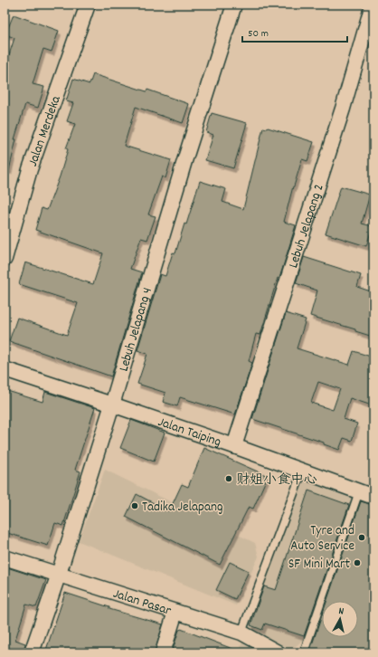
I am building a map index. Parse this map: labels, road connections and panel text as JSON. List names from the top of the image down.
{
  "streets": {
    "street": [
      "Jalan Merdeka",
      "Lebuh Jelapang 2",
      "Lebuh Jelapang 4",
      "Jalan Taiping",
      "Jalan Pasar"
    ]
  },
  "crossings": [
    ["Lebuh Jelapang 2", "Jalan Taiping"],
    ["Lebuh Jelapang 4", "Jalan Taiping"],
    ["Lebuh Jelapang 4", "Jalan Pasar"]
  ],
  "places": [
    "财姐小食中心",
    "Tadika Jelapang",
    "Tyre and Auto Service",
    "SF Mini Mart"
  ],
  "scale_bar": "50 m",
  "north": "top"
}
